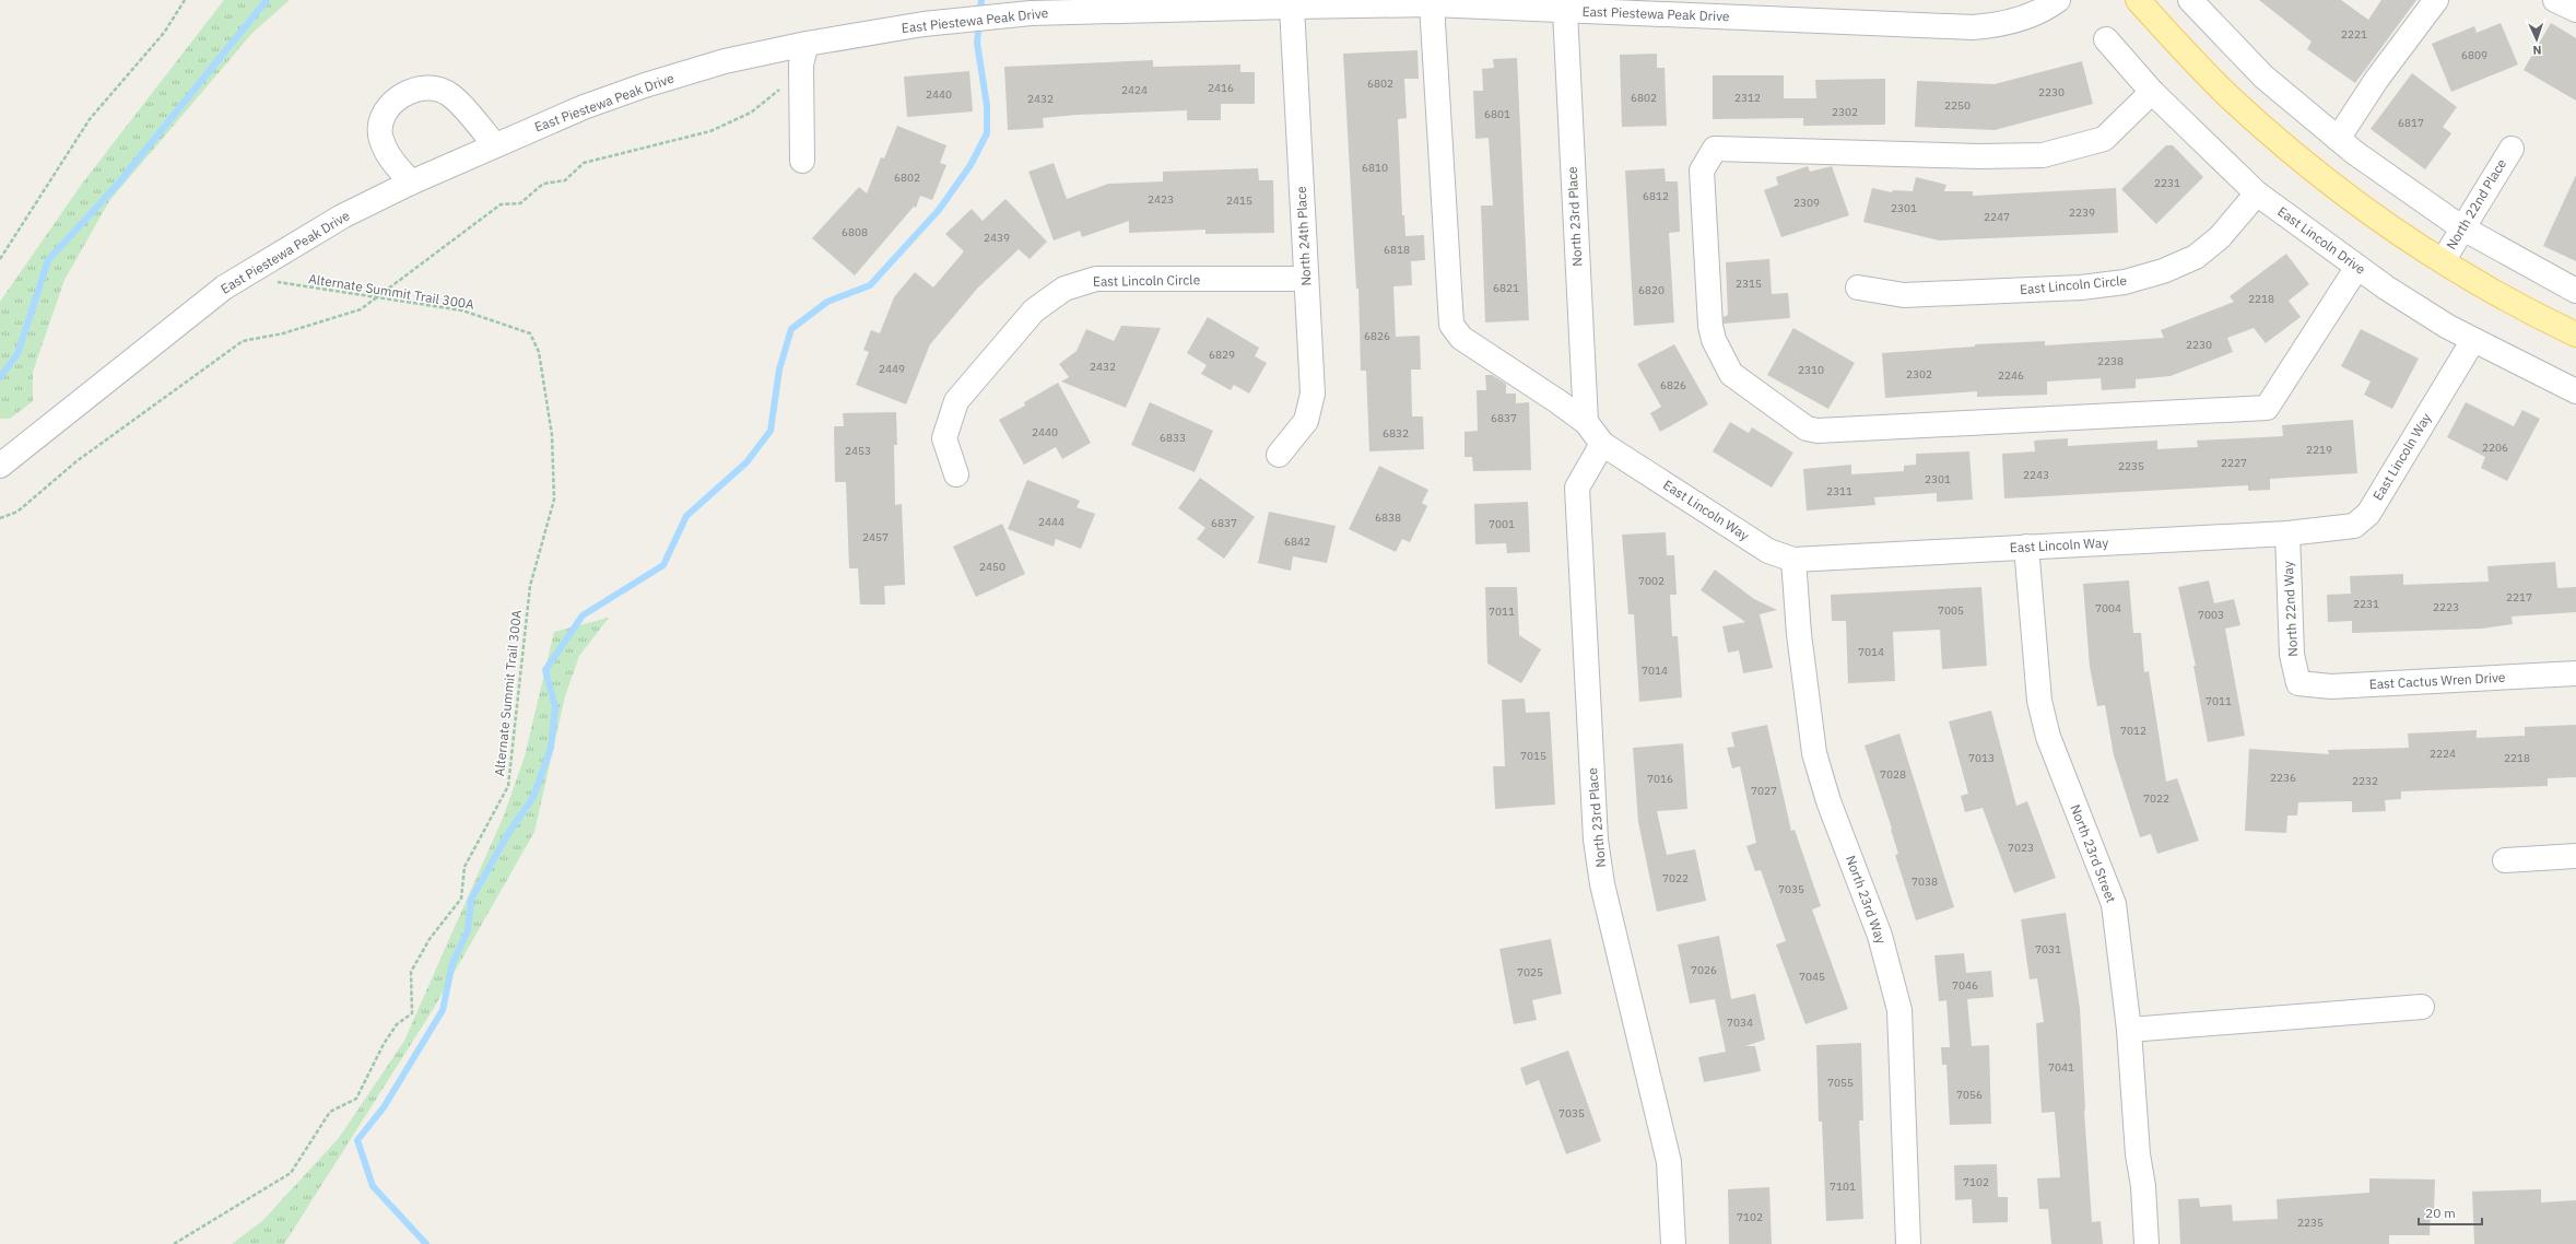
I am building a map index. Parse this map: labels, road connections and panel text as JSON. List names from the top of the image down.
{
  "streets": {
    "street": [
      "East Piestewa Peak Drive",
      "North 22nd Place",
      "North 23rd Place",
      "North 24th Place",
      "East Lincoln Drive",
      "East Lincoln Circle",
      "East Lincoln Way",
      "North 22nd Way",
      "East Cactus Wren Drive",
      "North 23rd Street",
      "North 23rd Way"
    ],
    "path": ["Alternate Summit Trail 300A"]
  },
  "crossings": [
    ["East Piestewa Peak Drive", "North 23rd Place"],
    ["East Piestewa Peak Drive", "North 24th Place"],
    ["North 23rd Place", "East Lincoln Way"],
    ["North 24th Place", "East Lincoln Circle"],
    ["East Lincoln Drive", "East Lincoln Circle"],
    ["East Lincoln Drive", "East Lincoln Way"],
    ["East Lincoln Way", "North 22nd Way"],
    ["East Lincoln Way", "North 23rd Street"],
    ["East Lincoln Way", "North 23rd Way"],
    ["North 22nd Way", "East Cactus Wren Drive"]
  ],
  "house_numbers": [
    "2221",
    "6809",
    "6802",
    "2416",
    "2424",
    "2230",
    "2440",
    "6802",
    "2312",
    "2432",
    "2250",
    "2302",
    "6801",
    "6817",
    "6810",
    "6802",
    "2231",
    "6812",
    "2423",
    "2415",
    "2309",
    "2301",
    "2239",
    "2247",
    "6808",
    "2439",
    "6818",
    "2315",
    "6821",
    "6820",
    "2218",
    "6826",
    "2230",
    "6829",
    "2238",
    "2432",
    "2449",
    "2310",
    "2302",
    "2246",
    "6826",
    "6837",
    "2440",
    "6832",
    "6833",
    "2206",
    "2219",
    "2453",
    "2227",
    "2235",
    "2243",
    "2301",
    "2311",
    "6838",
    "2444",
    "6837",
    "7001",
    "2457",
    "6842",
    "2450",
    "7002",
    "2217",
    "2231",
    "2223",
    "7004",
    "7005",
    "7011",
    "7003",
    "7014",
    "7014",
    "7011",
    "7012",
    "2224",
    "7015",
    "7013",
    "2218",
    "7028",
    "2236",
    "7016",
    "2232",
    "7027",
    "7022",
    "7023",
    "7022",
    "7038",
    "7035",
    "7031",
    "7026",
    "7025",
    "7045",
    "7046",
    "7034",
    "7041",
    "7055",
    "7056",
    "7035",
    "7102",
    "7101",
    "7102",
    "2235"
  ],
  "scale_bar": "20 m",
  "north": "bottom"
}
